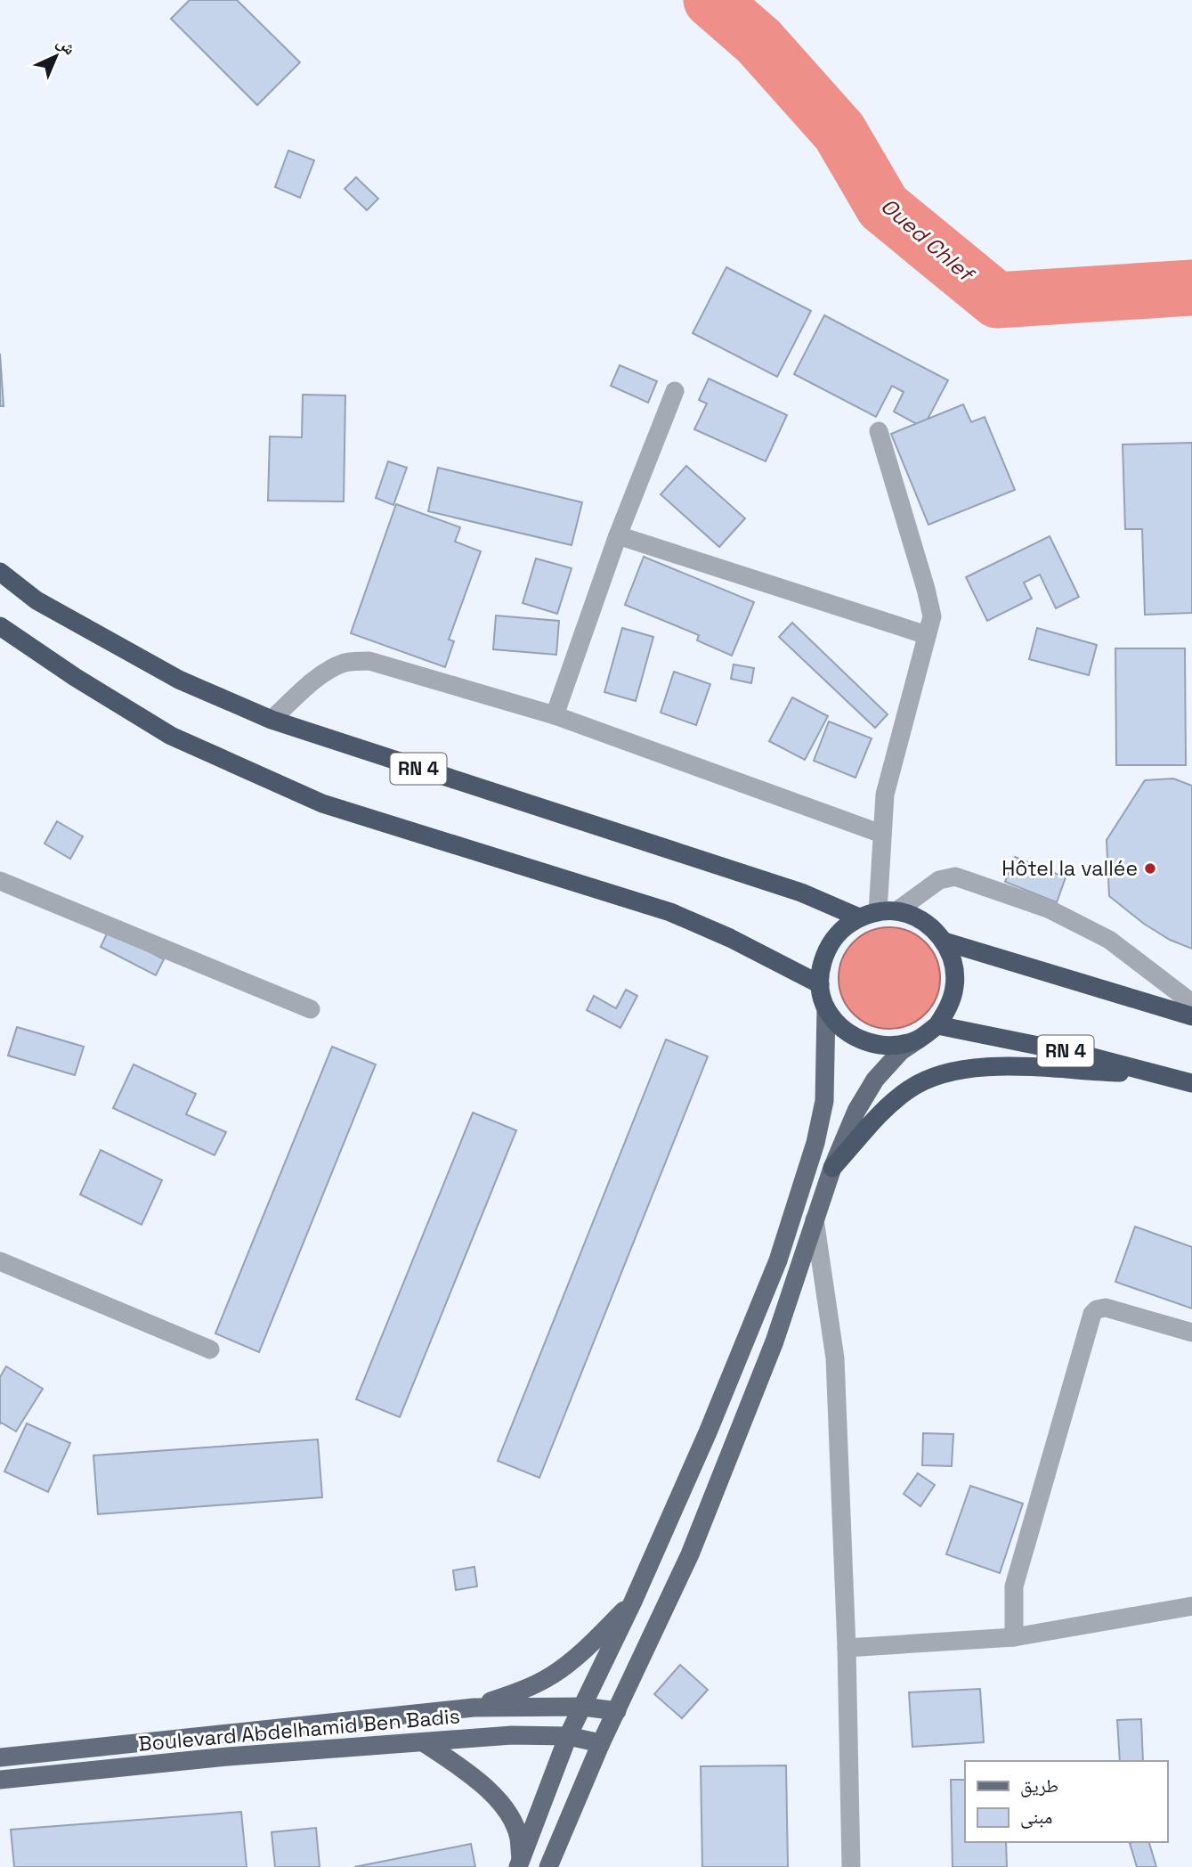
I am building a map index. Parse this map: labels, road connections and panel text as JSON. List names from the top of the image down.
{
  "streets": {
    "highway": ["RN 4"],
    "main road": ["Boulevard Abdelhamid Ben Badis"]
  },
  "water": ["Oued Chlef"],
  "places": ["Hôtel la vallée"],
  "legend": ["طريق", "مبنى"],
  "north": "top right"
}
